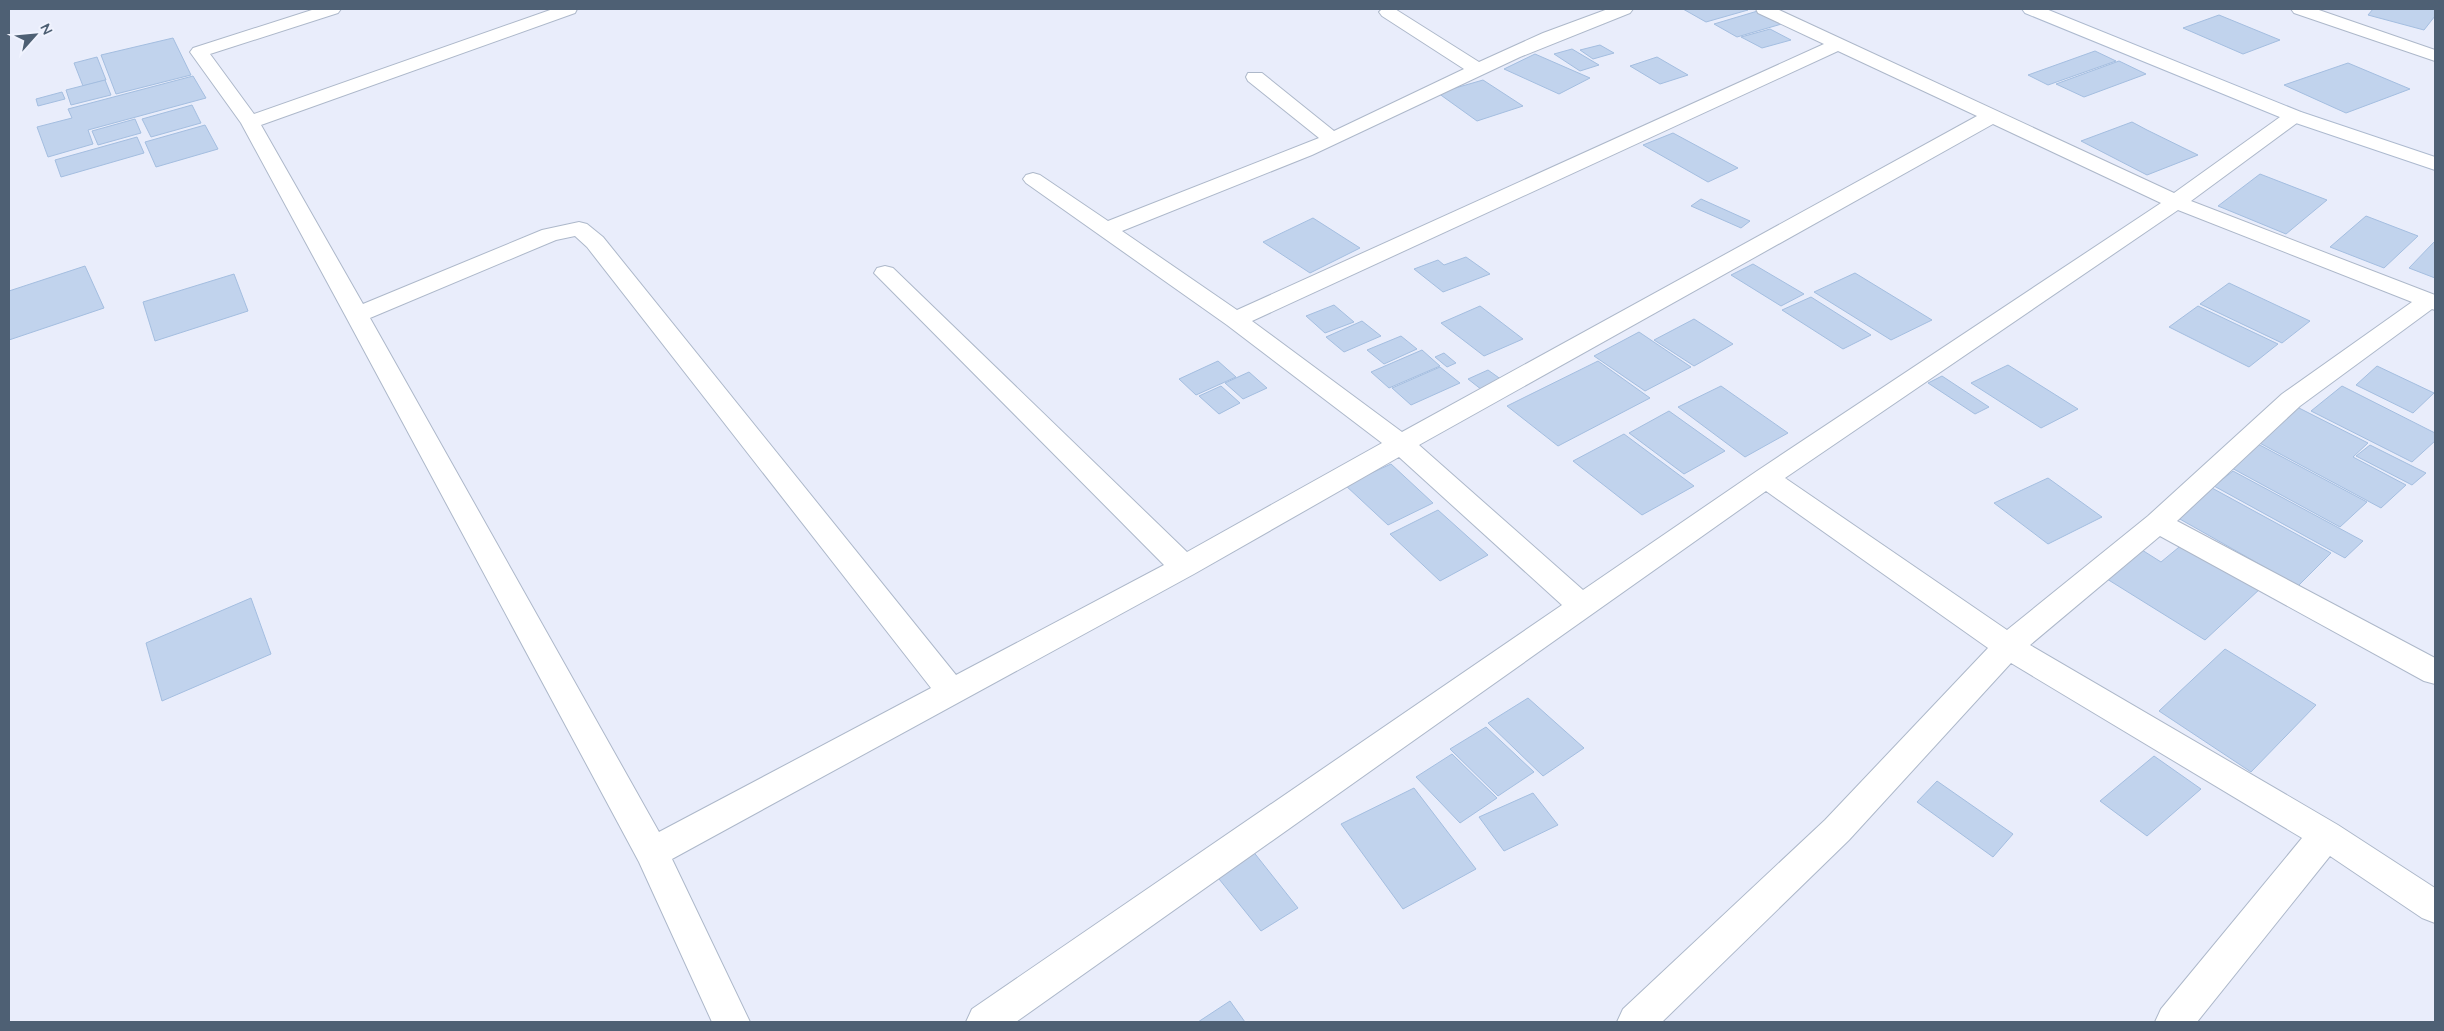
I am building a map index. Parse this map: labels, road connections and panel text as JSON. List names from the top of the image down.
{
  "north": "top right"
}
